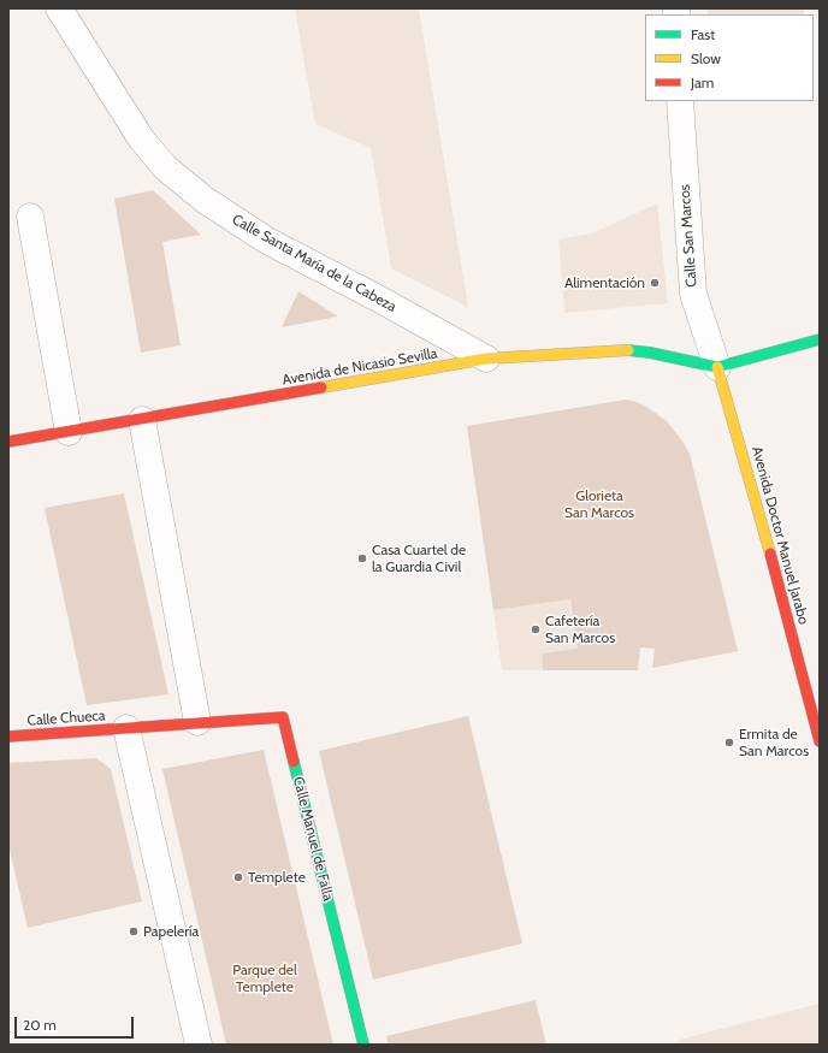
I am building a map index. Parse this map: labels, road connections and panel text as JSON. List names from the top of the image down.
{
  "streets": {
    "street": [
      "Calle San Marcos",
      "Calle Santa María de la Cabeza",
      "Avenida de Nicasio Sevilla",
      "Avenida Doctor Manuel Jarabo",
      "Calle Chueca",
      "Calle Manuel de Falla"
    ]
  },
  "crossings": [
    ["Calle San Marcos", "Avenida de Nicasio Sevilla"],
    ["Calle San Marcos", "Avenida Doctor Manuel Jarabo"],
    ["Calle Santa María de la Cabeza", "Avenida de Nicasio Sevilla"],
    ["Avenida de Nicasio Sevilla", "Avenida Doctor Manuel Jarabo"],
    ["Calle Chueca", "Calle Manuel de Falla"]
  ],
  "parks": ["Glorieta San Marcos", "Parque del Templete"],
  "places": [
    "Alimentación",
    "Casa Cuartel de la Guardia Civil",
    "Cafetería San Marcos",
    "Ermita de San Marcos",
    "Templete",
    "Papelería"
  ],
  "legend": ["Fast", "Slow", "Jam"],
  "scale_bar": "20 m"
}
